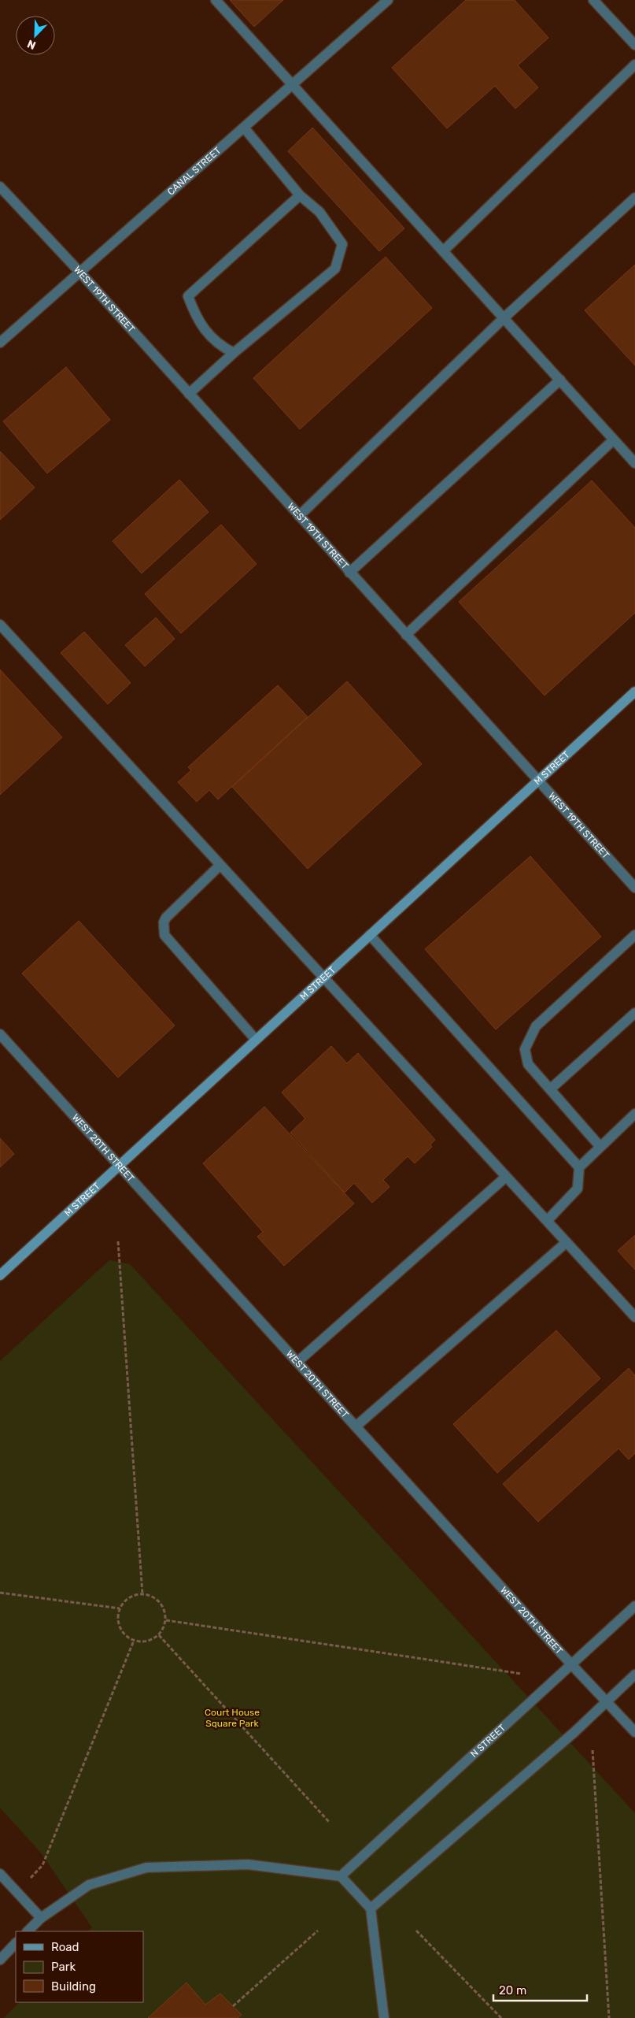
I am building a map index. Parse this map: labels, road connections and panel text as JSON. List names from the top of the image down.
{
  "streets": {
    "street": [
      "CANAL STREET",
      "WEST 19TH STREET",
      "M STREET",
      "WEST 20TH STREET",
      "N STREET"
    ]
  },
  "crossings": [
    ["CANAL STREET", "WEST 19TH STREET"],
    ["WEST 19TH STREET", "M STREET"],
    ["M STREET", "WEST 20TH STREET"],
    ["WEST 20TH STREET", "N STREET"]
  ],
  "parks": ["Court House Square Park"],
  "legend": ["Road", "Park", "Building"],
  "scale_bar": "20 m",
  "north": "bottom left"
}
